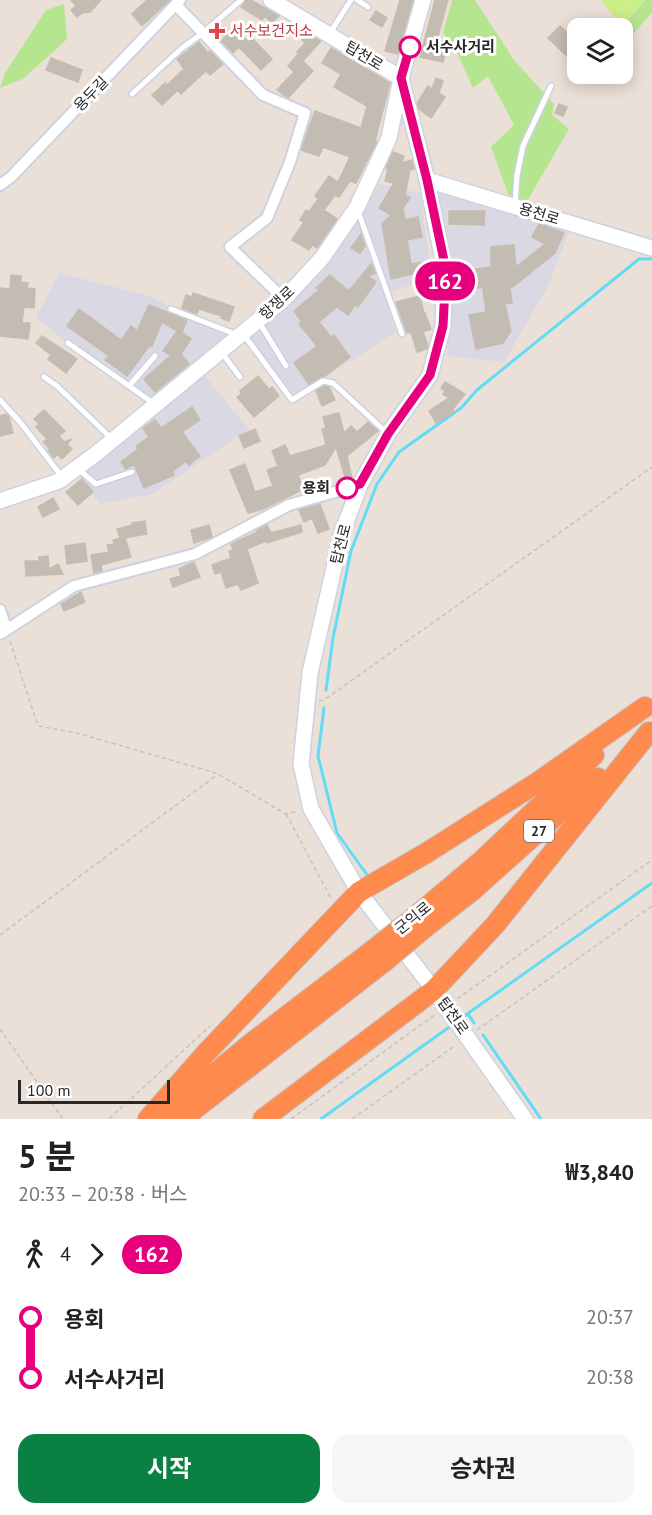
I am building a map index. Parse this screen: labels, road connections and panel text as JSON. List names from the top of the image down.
{
  "streets": {
    "highway": ["27", "군익로"],
    "main road": ["탑천로", "용천로", "항쟁로"],
    "street": ["용두길"]
  },
  "crossings": [
    ["탑천로", "용천로"],
    ["탑천로", "항쟁로"]
  ],
  "places": {
    "health": ["서수보건지소"],
    "other": ["서수사거리", "용회"]
  },
  "lines": ["bus line 162"],
  "scale_bar": "100 m",
  "page": {
    "on_map": "162",
    "scale": "100 m",
    "heading": ["5 분", "20:33 – 20:38 · 버스", "₩3,840"],
    "legs": ["4", "162"],
    "list": [
      {
        "name": "용회",
        "value": "20:37"
      },
      {
        "name": "서수사거리",
        "value": "20:38"
      }
    ],
    "buttons": ["시작", "승차권"]
  }
}
